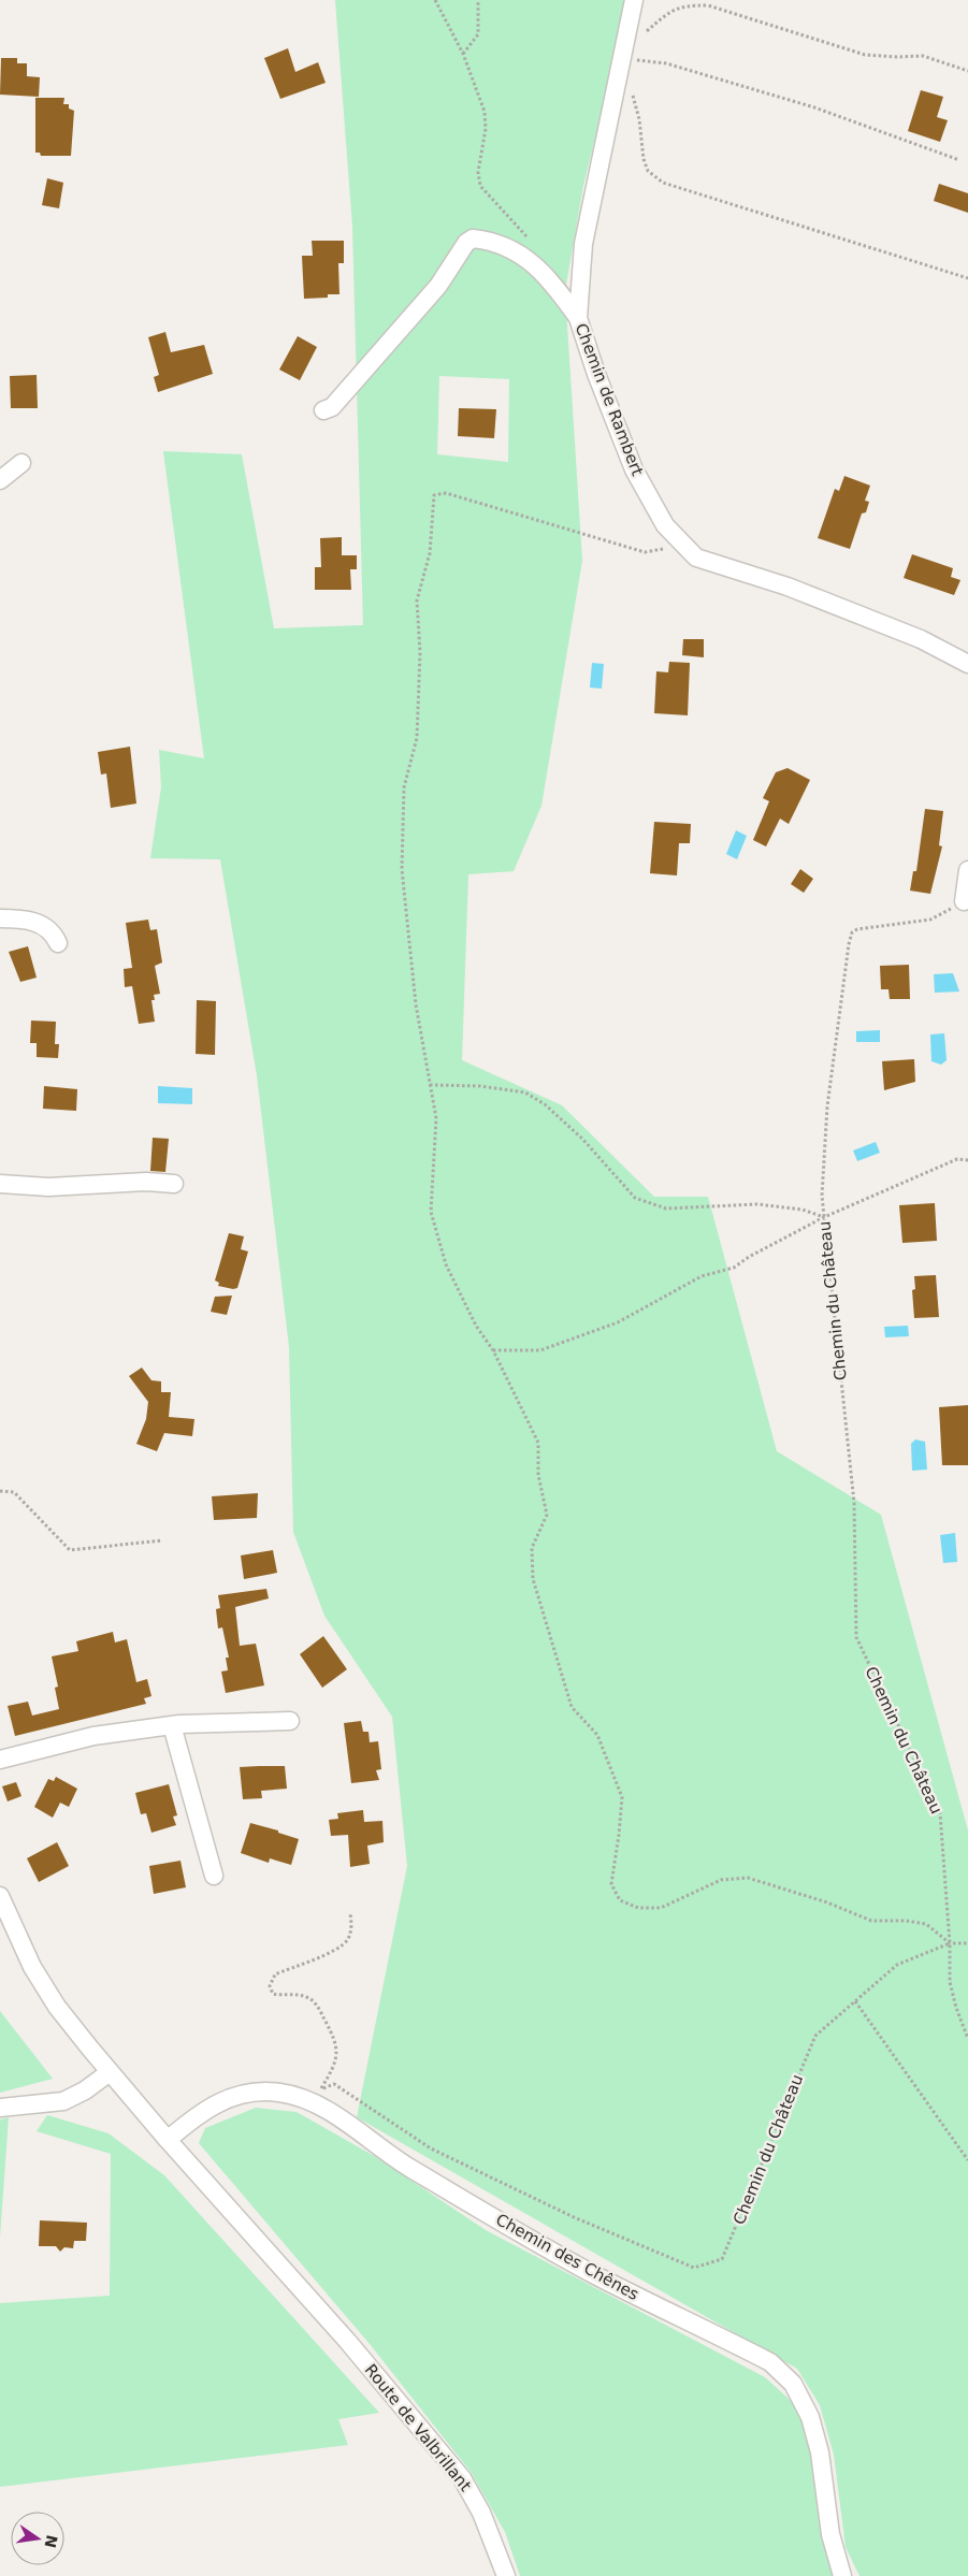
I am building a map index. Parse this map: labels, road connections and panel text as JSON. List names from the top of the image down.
{
  "streets": {
    "street": ["Chemin de Rambert", "Chemin des Chênes", "Route de Valbrillant"],
    "path": ["Chemin du Château"]
  },
  "crossings": [
    ["Chemin des Chênes", "Route de Valbrillant"]
  ],
  "north": "right"
}
